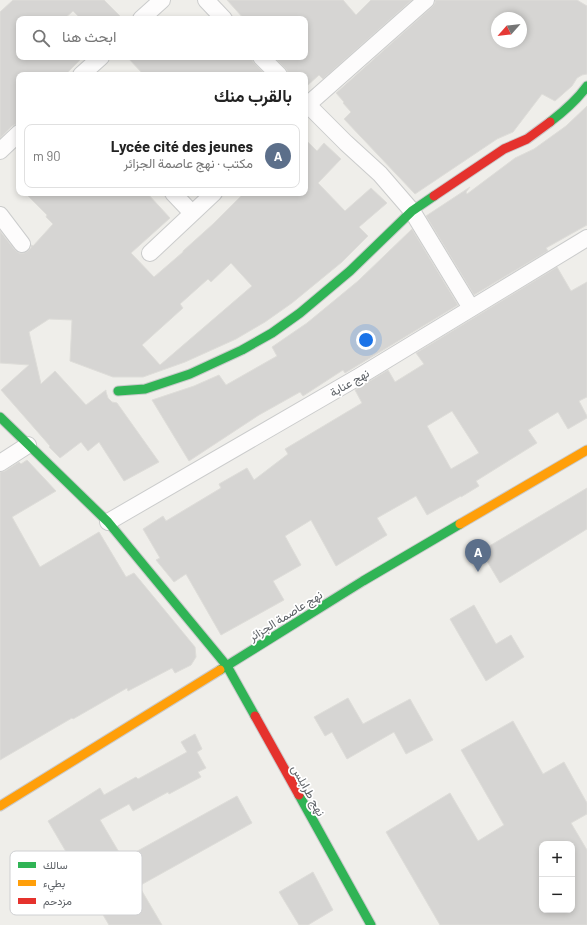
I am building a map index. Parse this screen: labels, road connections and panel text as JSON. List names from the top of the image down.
{
  "streets": {
    "street": ["نهج عنابة", "نهج عاصمة الجزائر", "نهج طرابلس"]
  },
  "crossings": [
    ["نهج عنابة", "نهج طرابلس"],
    ["نهج عاصمة الجزائر", "نهج طرابلس"]
  ],
  "legend": ["سالك", "بطيء", "مزدحم"],
  "north": "bottom left",
  "page": {
    "search": "ابحث هنا",
    "heading": "بالقرب منك",
    "list": [
      {
        "mark": "A",
        "name": "Lycée cité des jeunes",
        "note": "مكتب · نهج عاصمة الجزائر",
        "value": "90 m"
      }
    ],
    "pins": "A",
    "map_buttons": ["+", "−"]
  }
}
